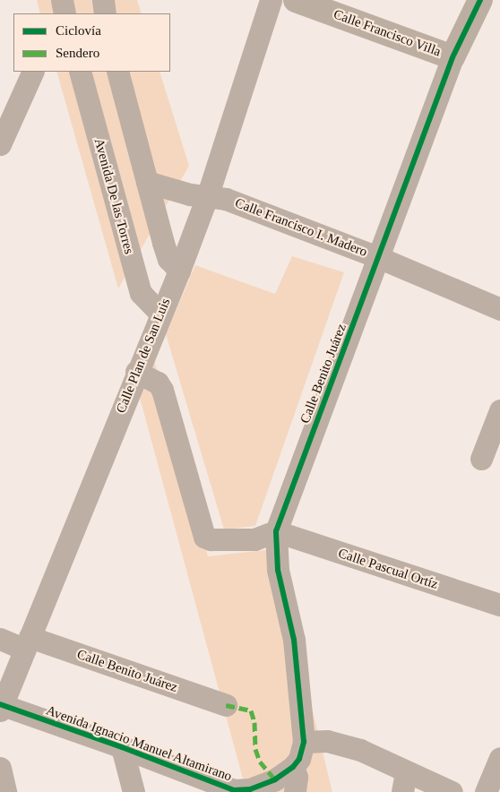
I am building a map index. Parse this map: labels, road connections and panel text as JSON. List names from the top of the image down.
{
  "streets": {
    "street": [
      "Calle Francisco Villa",
      "Avenida De las Torres",
      "Calle Francisco I. Madero",
      "Calle Plan de San Luis",
      "Calle Benito Juárez",
      "Calle Pascual Ortíz",
      "Avenida Ignacio Manuel Altamirano"
    ]
  },
  "crossings": [
    ["Calle Francisco Villa", "Calle Benito Juárez"],
    ["Avenida De las Torres", "Calle Plan de San Luis"],
    ["Calle Francisco I. Madero", "Calle Plan de San Luis"],
    ["Calle Francisco I. Madero", "Calle Benito Juárez"],
    ["Calle Plan de San Luis", "Calle Benito Juárez"],
    ["Calle Plan de San Luis", "Avenida Ignacio Manuel Altamirano"],
    ["Calle Benito Juárez", "Calle Pascual Ortíz"],
    ["Calle Benito Juárez", "Avenida Ignacio Manuel Altamirano"]
  ],
  "legend": ["Ciclovía", "Sendero"]
}
